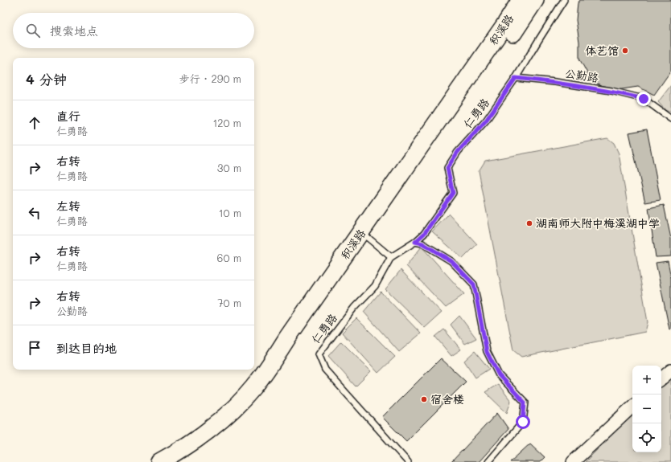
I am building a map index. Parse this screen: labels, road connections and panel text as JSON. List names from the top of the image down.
{
  "streets": {
    "main road": ["积溪路"],
    "lane": ["公勤路", "仁勇路"]
  },
  "crossings": [
    ["公勤路", "仁勇路"]
  ],
  "places": ["体艺馆", "湖南师大附中梅溪湖中学", "宿舍楼"],
  "page": {
    "search": "搜索地点",
    "heading": ["4 分钟", "步行 · 290 m"],
    "list": [
      ["直行", "仁勇路", "120 m"],
      ["右转", "仁勇路", "30 m"],
      ["左转", "仁勇路", "10 m"],
      ["右转", "仁勇路", "60 m"],
      ["右转", "公勤路", "70 m"],
      "到达目的地"
    ],
    "map_buttons": ["+", "−"]
  }
}
